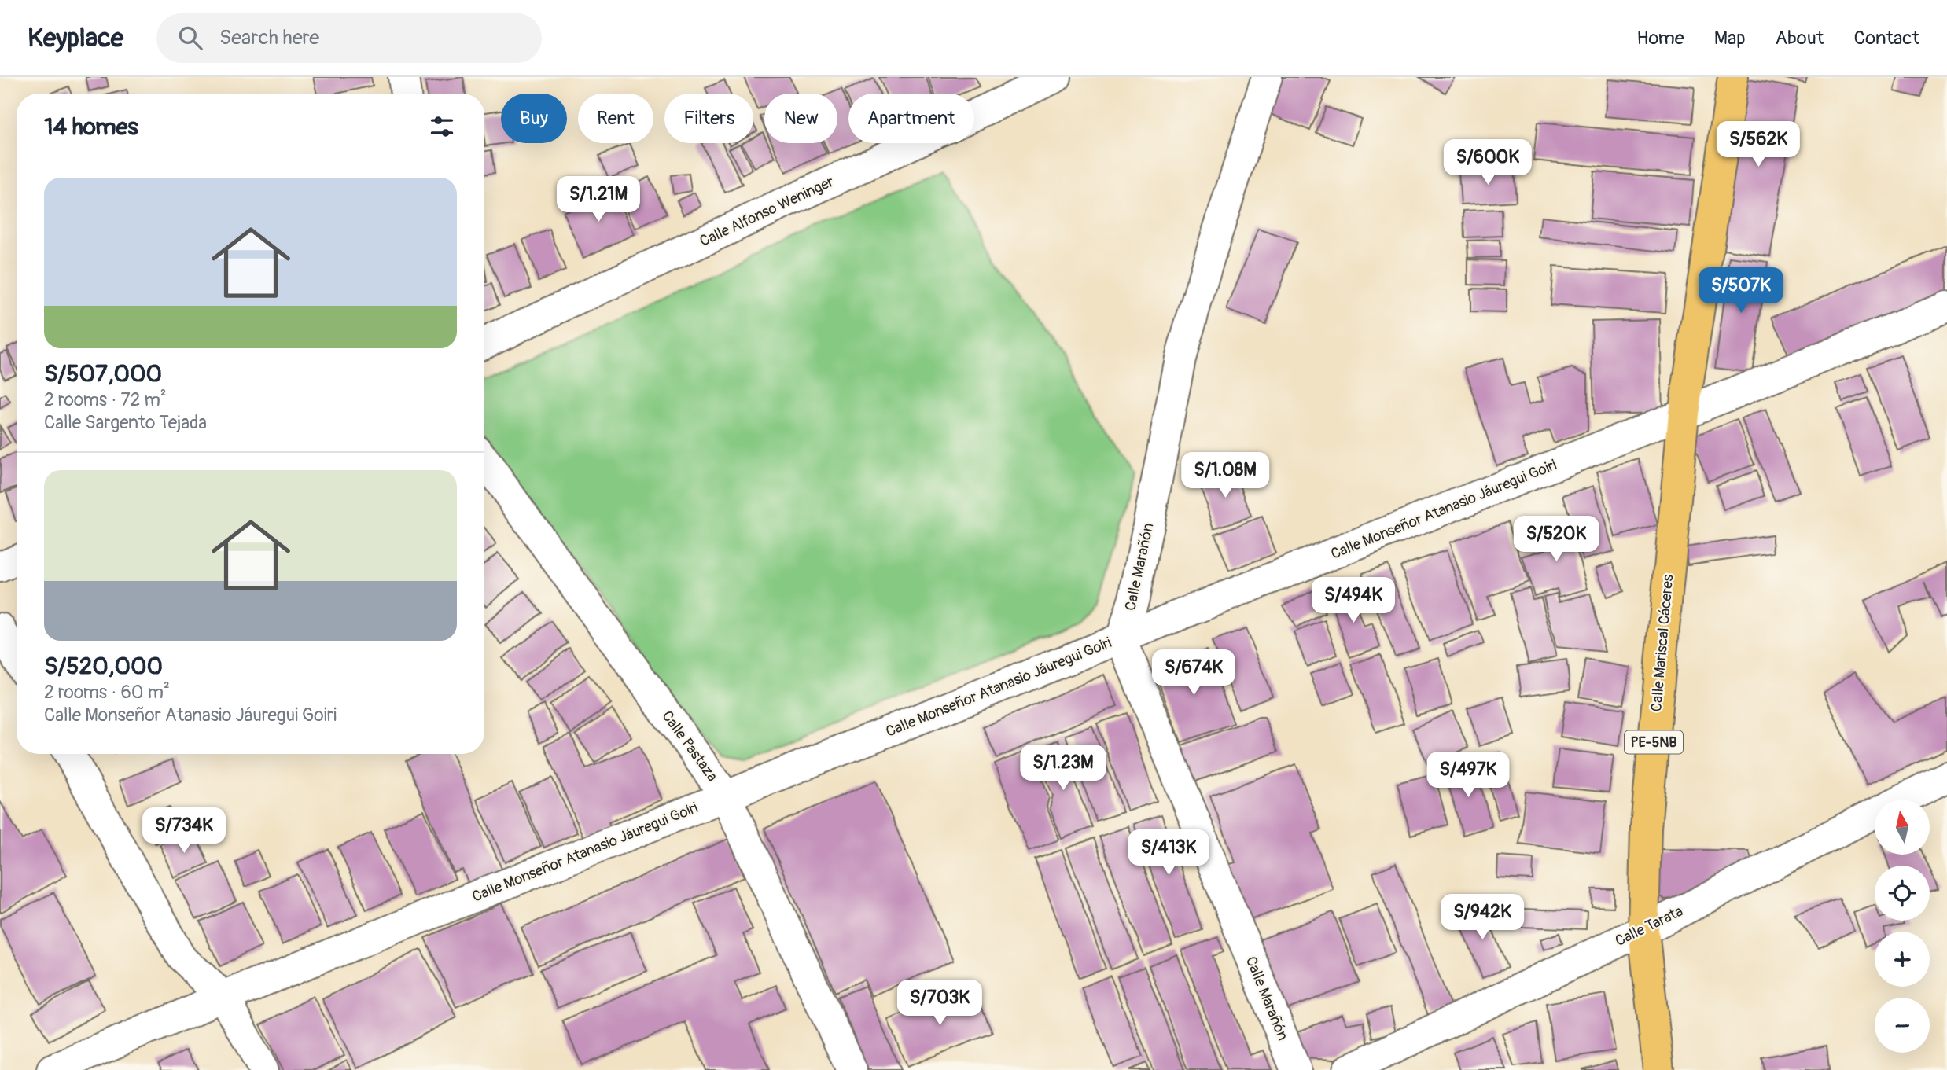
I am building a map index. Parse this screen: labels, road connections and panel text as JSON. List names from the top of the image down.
{
  "streets": {
    "highway": ["Calle Mariscal Cáceres", "PE-5NB"],
    "street": [
      "Calle Alfonso Weninger",
      "Calle Monseñor Atanasio Jáuregui Goiri",
      "Calle Marañón",
      "Calle Pastaza",
      "Calle Tarata"
    ]
  },
  "crossings": [
    ["Calle Monseñor Atanasio Jáuregui Goiri", "Calle Marañón"],
    ["Calle Monseñor Atanasio Jáuregui Goiri", "Calle Mariscal Cáceres"],
    ["Calle Monseñor Atanasio Jáuregui Goiri", "PE-5NB"],
    ["Calle Monseñor Atanasio Jáuregui Goiri", "Calle Pastaza"],
    ["Calle Mariscal Cáceres", "PE-5NB"],
    ["Calle Mariscal Cáceres", "Calle Tarata"]
  ],
  "north": "top",
  "page": {
    "header": "Keyplace",
    "search": "Search here",
    "nav": [
      "Home",
      "Map",
      "About",
      "Contact"
    ],
    "chip": [
      "Buy",
      "Rent",
      "Filters",
      "New",
      "Apartment"
    ],
    "heading": "14 homes",
    "price": [
      "S/562K",
      "S/600K",
      "S/1.21M",
      "S/507K",
      "S/1.08M",
      "S/520K",
      "S/494K",
      "S/674K",
      "S/1.23M",
      "S/497K",
      "S/734K",
      "S/413K",
      "S/942K",
      "S/703K"
    ],
    "list": [
      {
        "name": "S/507,000",
        "note": "2 rooms · 72 m² · Calle Sargento Tejada"
      },
      {
        "name": "S/520,000",
        "note": "2 rooms · 60 m² · Calle Monseñor Atanasio Jáuregui Goiri"
      }
    ],
    "map_buttons": ["+", "−"]
  }
}
